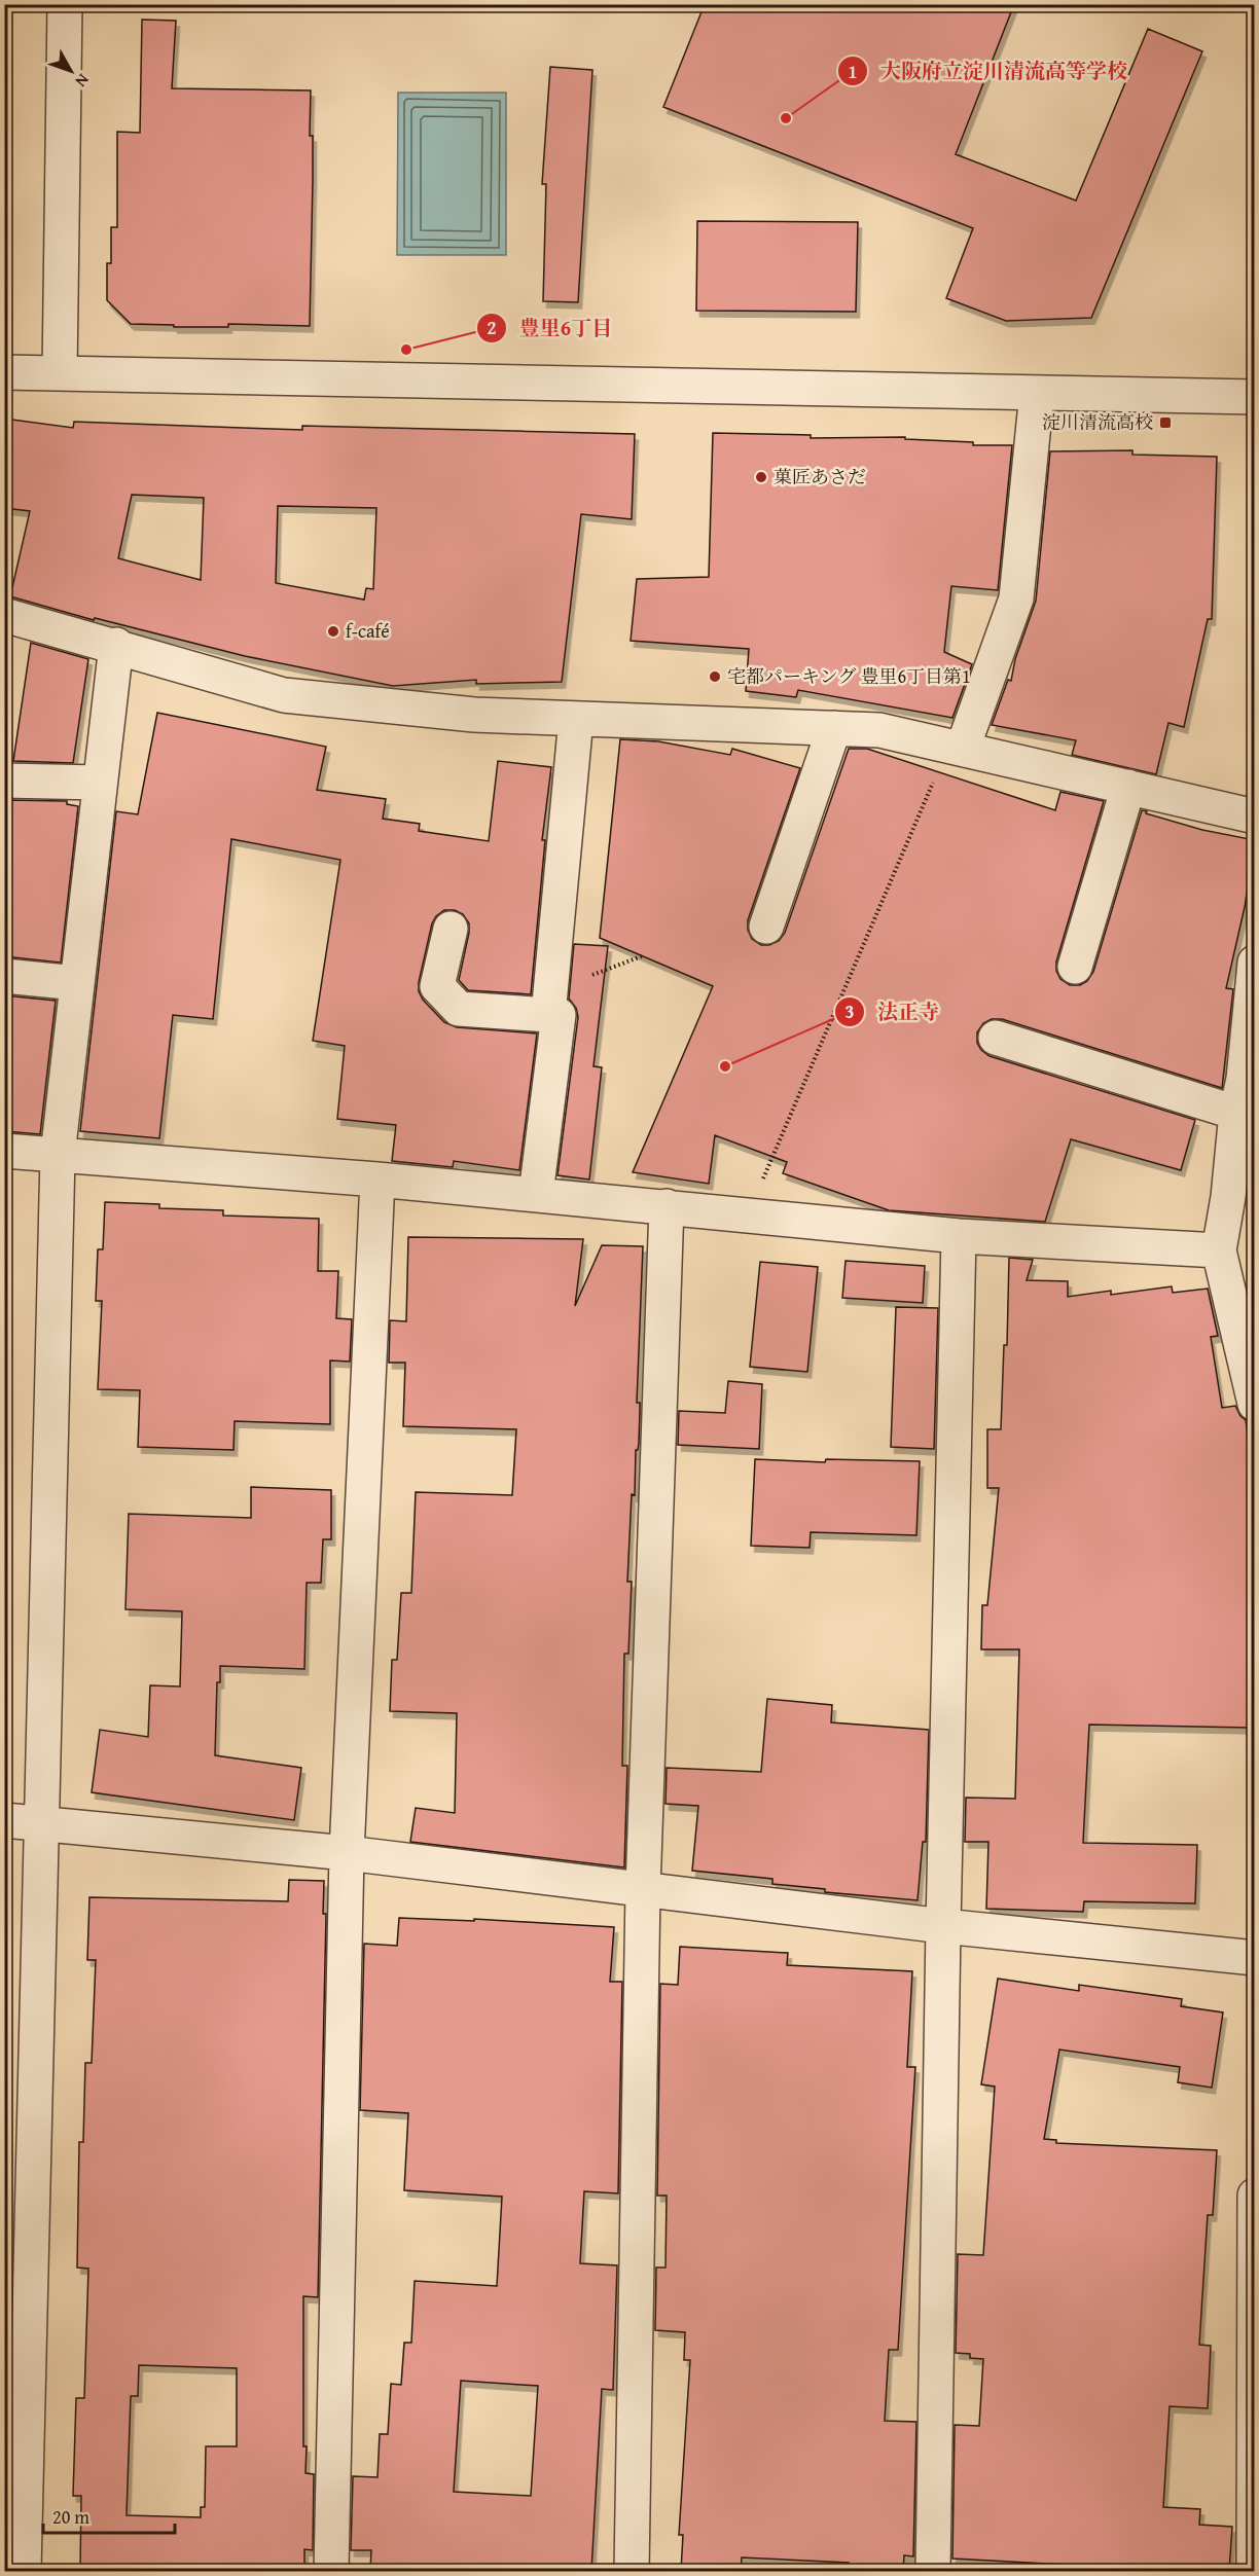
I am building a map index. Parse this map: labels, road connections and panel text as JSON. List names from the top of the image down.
{
  "places": {
    "other": [
      "大阪府立淀川清流高等学校",
      "豊里6丁目",
      "菓匠あさだ",
      "f-café",
      "宅都パーキング 豊里6丁目第1",
      "法正寺"
    ],
    "transit": ["淀川清流高校"]
  },
  "scale_bar": "20 m",
  "north": "bottom right"
}
